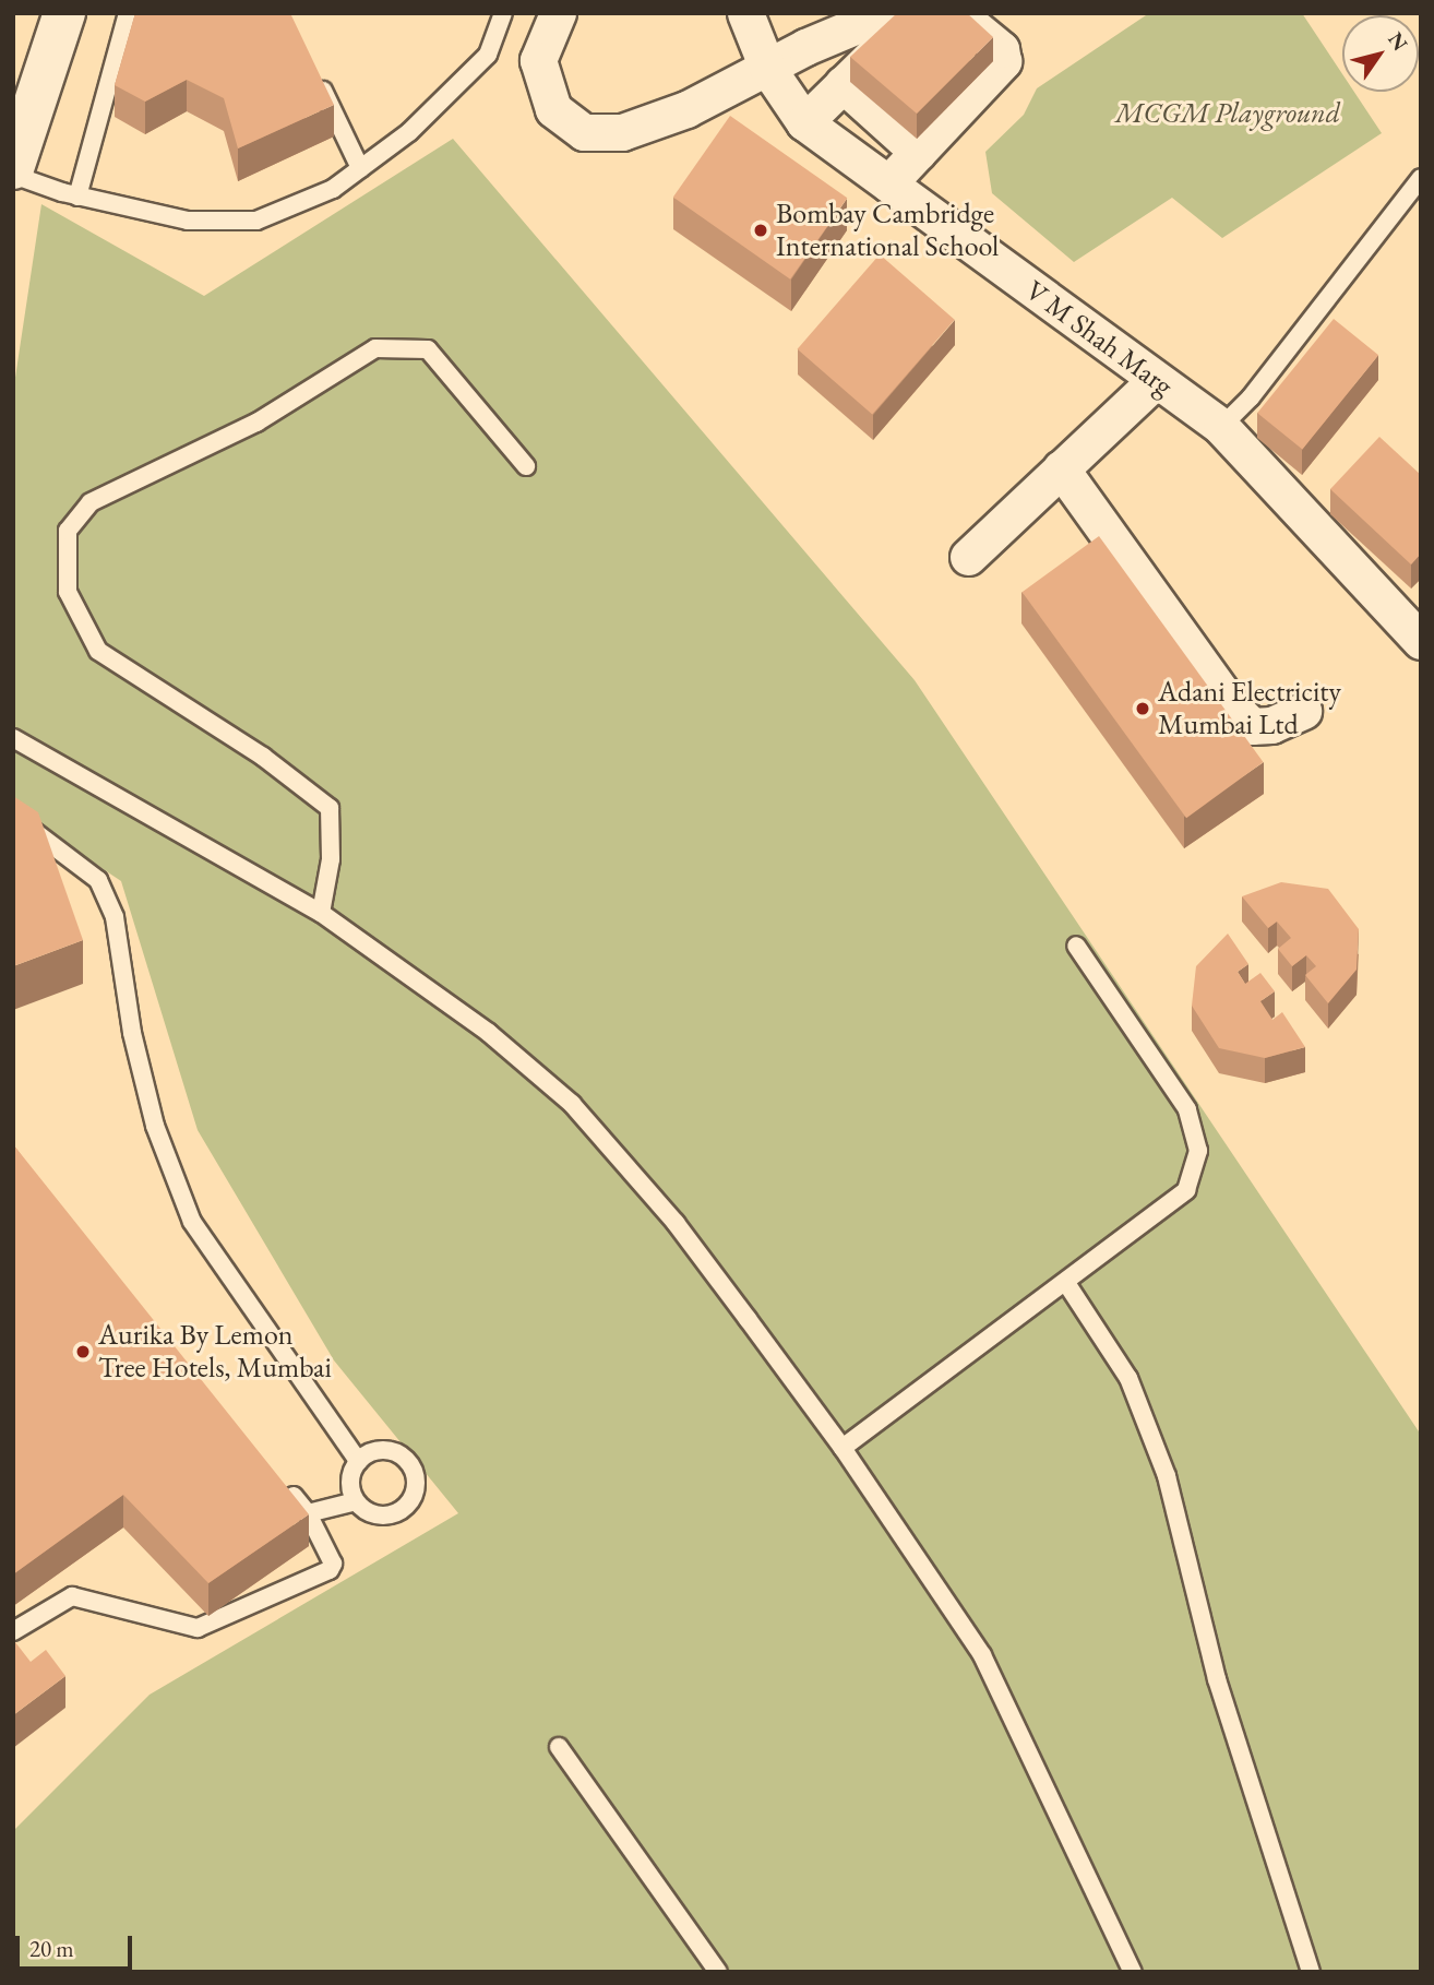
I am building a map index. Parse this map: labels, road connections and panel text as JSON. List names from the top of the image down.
{
  "streets": {
    "street": ["V M Shah Marg"]
  },
  "parks": ["MCGM Playground"],
  "places": ["Bombay Cambridge International School", "Adani Electricity Mumbai Ltd", "Aurika By Lemon Tree Hotels, Mumbai"],
  "scale_bar": "20 m",
  "north": "top right"
}
